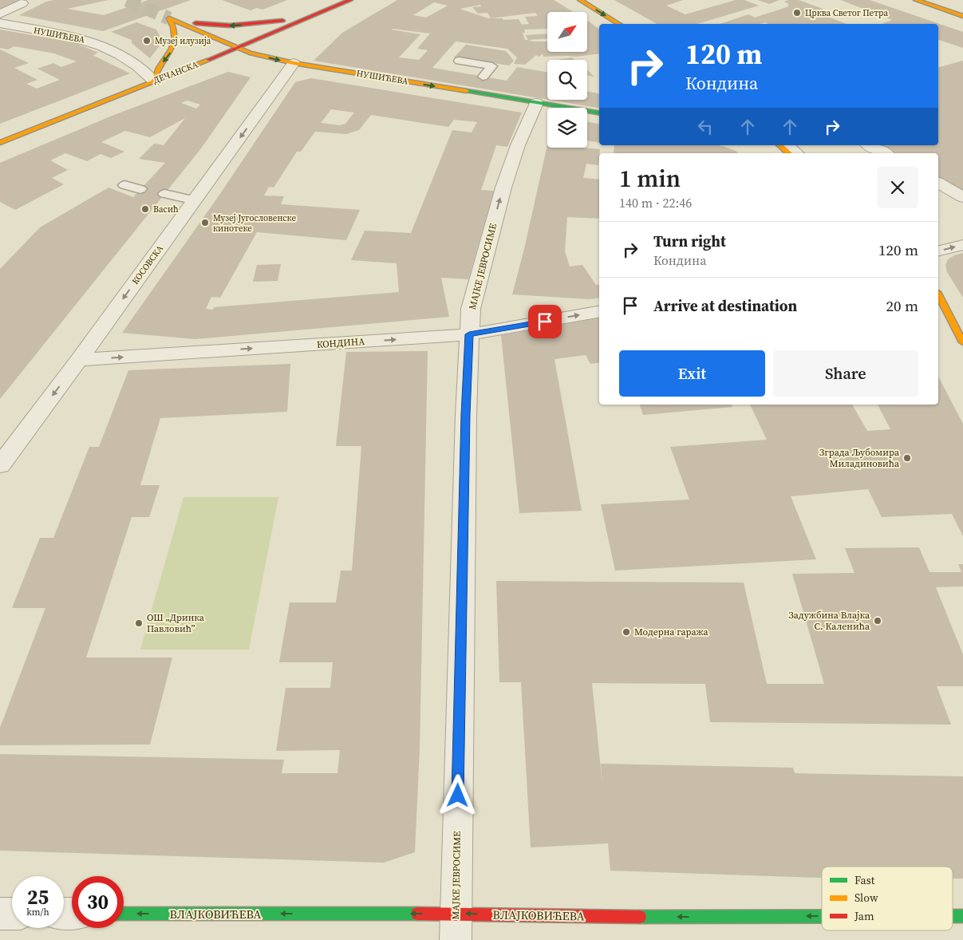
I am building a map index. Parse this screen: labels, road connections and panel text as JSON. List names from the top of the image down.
{
  "streets": {
    "main road": ["НУШИЋЕВА", "ДЕЧАНСКА", "ВЛАЈКОВИЋЕВА"],
    "street": ["КОСОВСКА", "МАЈКЕ ЈЕВРОСИМЕ", "КОНДИНА"]
  },
  "crossings": [
    ["НУШИЋЕВА", "ДЕЧАНСКА"],
    ["НУШИЋЕВА", "КОСОВСКА"],
    ["НУШИЋЕВА", "МАЈКЕ ЈЕВРОСИМЕ"],
    ["КОСОВСКА", "КОНДИНА"],
    ["МАЈКЕ ЈЕВРОСИМЕ", "КОНДИНА"],
    ["МАЈКЕ ЈЕВРОСИМЕ", "ВЛАЈКОВИЋЕВА"]
  ],
  "one_way": [
    "НУШИЋЕВА",
    "КОСОВСКА",
    "КОНДИНА",
    "ВЛАЈКОВИЋЕВА"
  ],
  "places": [
    "Црква Светог Петра",
    "Музеј илузија",
    "Васић",
    "Музеј Југословенске кинотеке",
    "Зграда Љубомира Миладиновића",
    "Задужбина Влајка С. Каленића",
    "ОШ „Дринка Павловић”",
    "Модерна гаража"
  ],
  "legend": ["Fast", "Slow", "Jam"],
  "north": "top right",
  "page": {
    "turn": ["120 m", "Кондина"],
    "heading": ["1 min", "140 m · 22:46"],
    "list": [
      {
        "name": "Turn right",
        "note": "Кондина",
        "value": "120 m"
      },
      {
        "name": "Arrive at destination",
        "value": "20 m"
      }
    ],
    "buttons": ["Exit", "Share"],
    "speed": "25 km/h",
    "limit": "30"
  }
}
